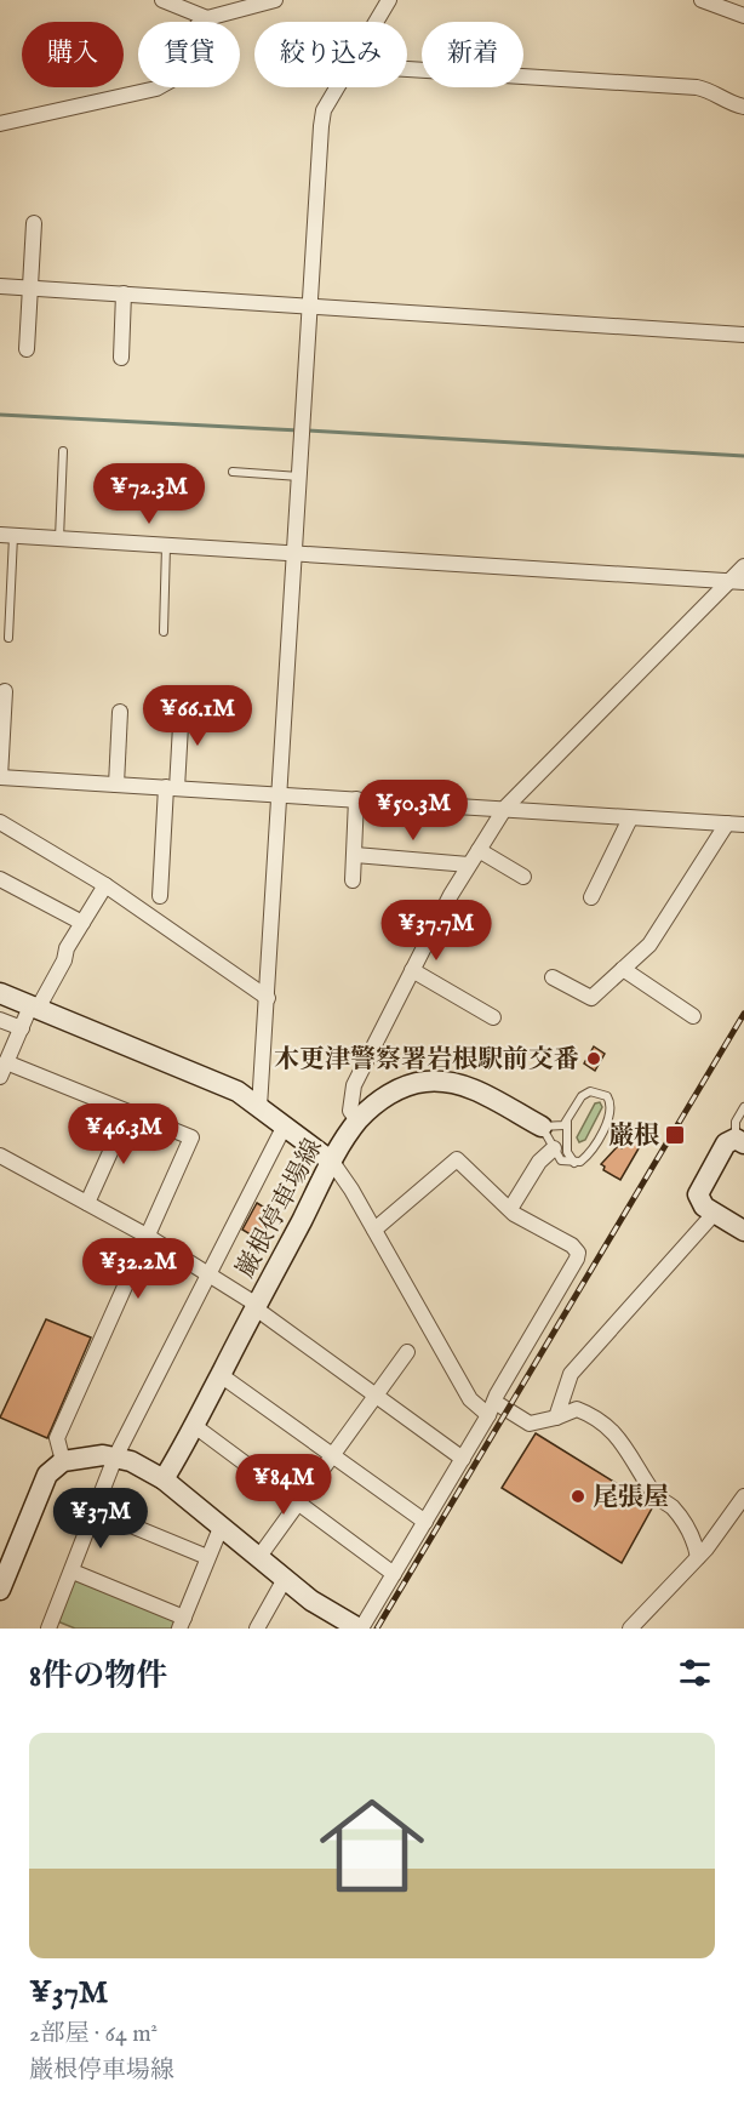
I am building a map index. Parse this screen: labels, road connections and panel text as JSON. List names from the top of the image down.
{
  "streets": {
    "main road": ["巌根停車場線"]
  },
  "places": {
    "other": ["木更津警察署岩根駅前交番", "尾張屋"],
    "transit": ["巌根"]
  },
  "page": {
    "chip": [
      "購入",
      "賃貸",
      "絞り込み",
      "新着"
    ],
    "price": [
      "¥72.3M",
      "¥66.1M",
      "¥50.3M",
      "¥37.7M",
      "¥46.3M",
      "¥32.2M",
      "¥84M",
      "¥37M"
    ],
    "heading": "8件の物件",
    "list": [
      {
        "name": "¥37M",
        "note": "2部屋 · 64 m² · 巌根停車場線"
      }
    ]
  }
}
